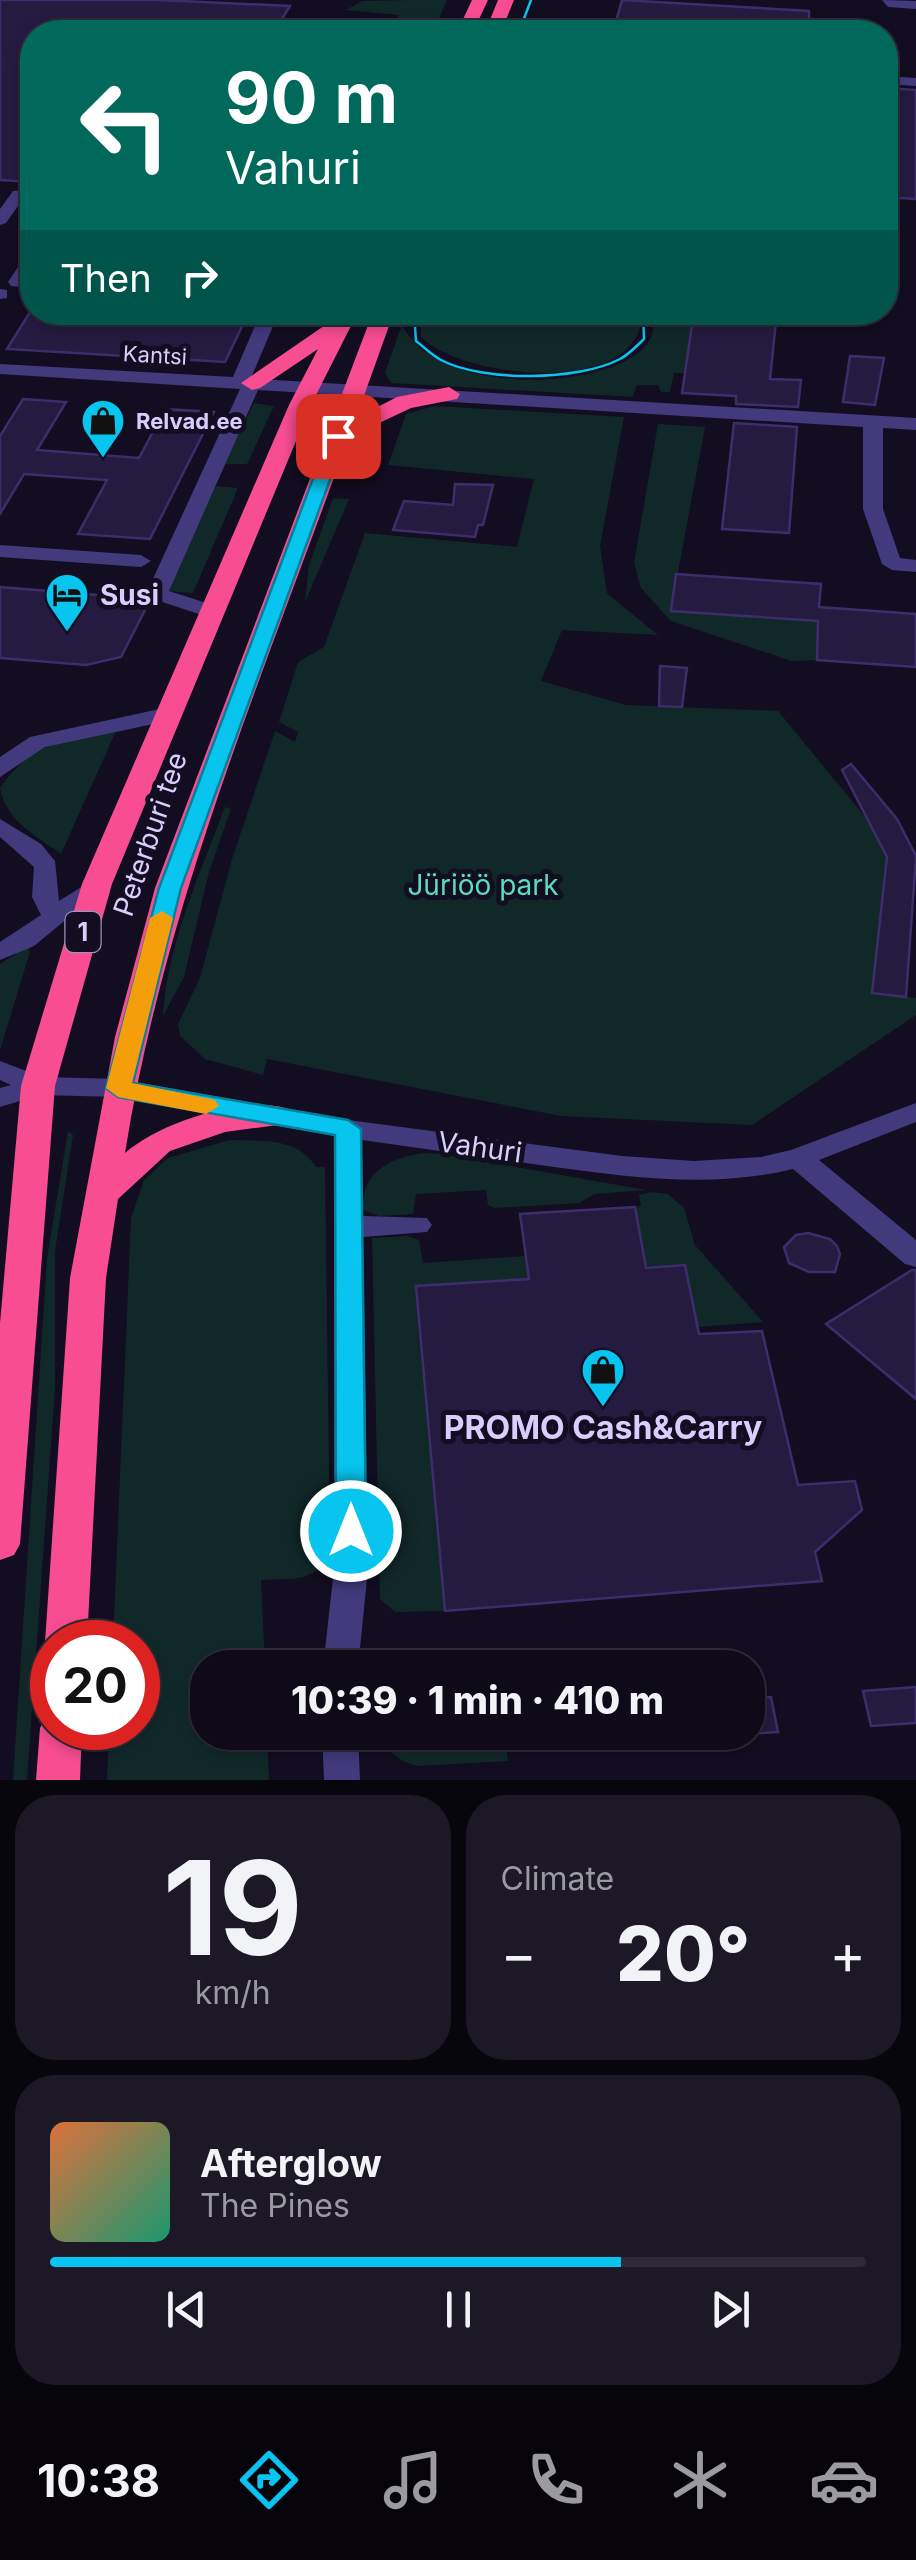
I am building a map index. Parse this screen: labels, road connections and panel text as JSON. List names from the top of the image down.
{
  "streets": {
    "highway": ["Peterburi tee", "1"],
    "street": ["Kantsi", "Vahuri"]
  },
  "crossings": [
    ["Kantsi", "Peterburi tee"],
    ["Peterburi tee", "Vahuri"]
  ],
  "parks": ["Jüriöö park"],
  "places": {
    "shop": ["Relvad.ee", "PROMO Cash&Carry"],
    "hotel": ["Susi"]
  },
  "page": {
    "turn": ["90 m", "Vahuri"],
    "then": "Then",
    "limit": "20",
    "trip": "10:39 · 1 min · 410 m",
    "tile": [
      ["19", "km/h"],
      "Climate"
    ],
    "heat": ["−", "20°", "+"],
    "song": ["Afterglow", "The Pines"],
    "tabs": "10:38"
  }
}
